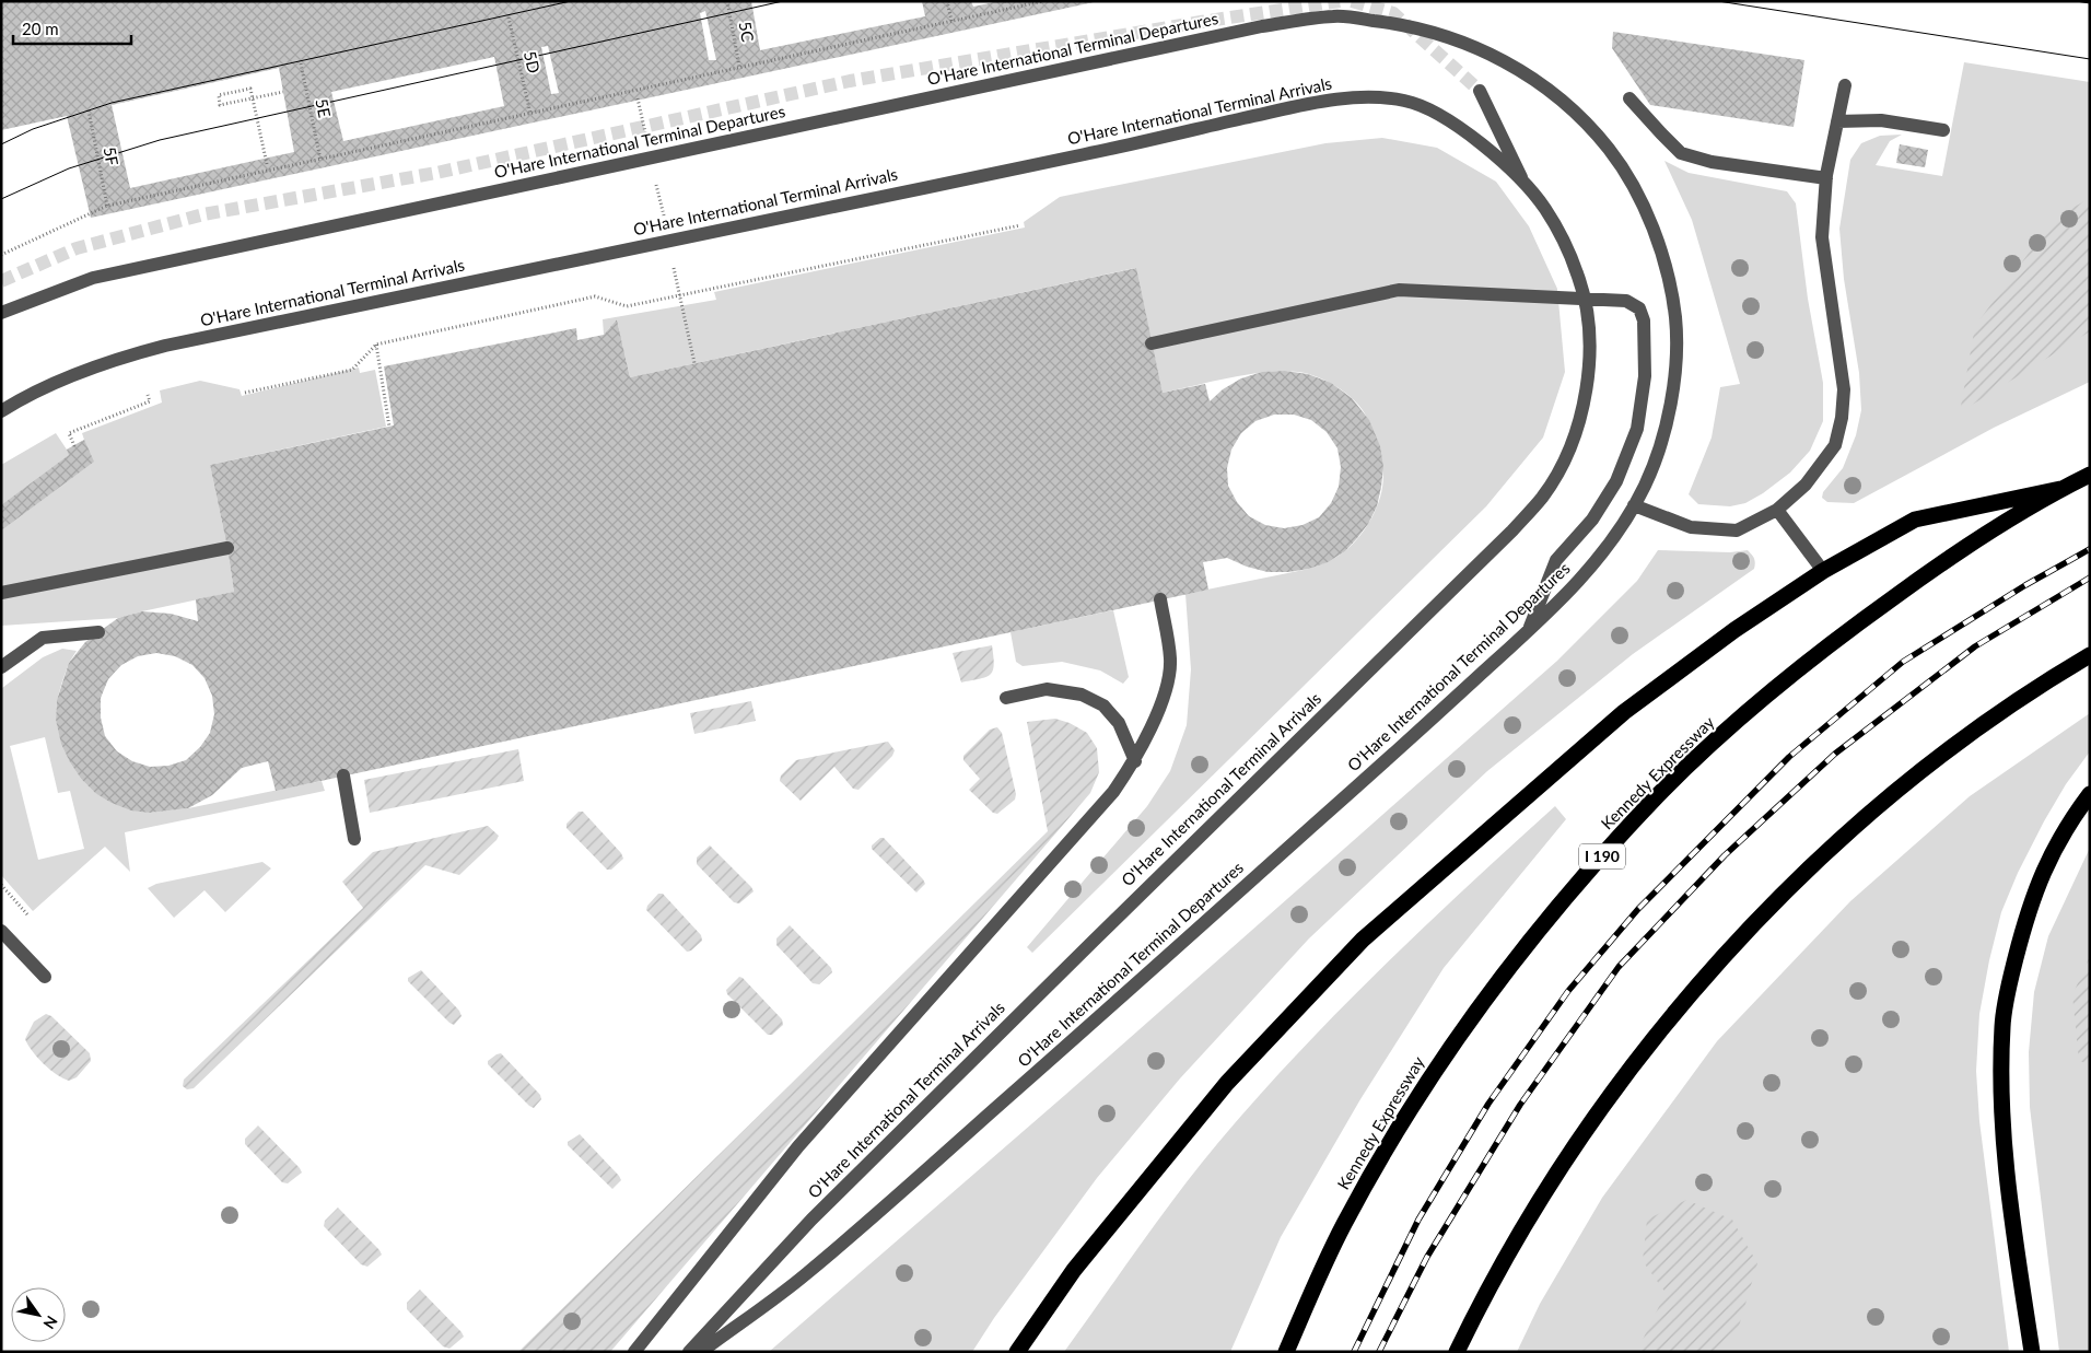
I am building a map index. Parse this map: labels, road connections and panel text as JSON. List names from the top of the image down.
{
  "streets": {
    "highway": ["Kennedy Expressway", "I 190"],
    "street": ["O'Hare International Terminal Departures", "O'Hare International Terminal Arrivals"],
    "path": [
      "5C",
      "5D",
      "5E",
      "5F"
    ]
  },
  "scale_bar": "20 m",
  "north": "bottom right"
}
